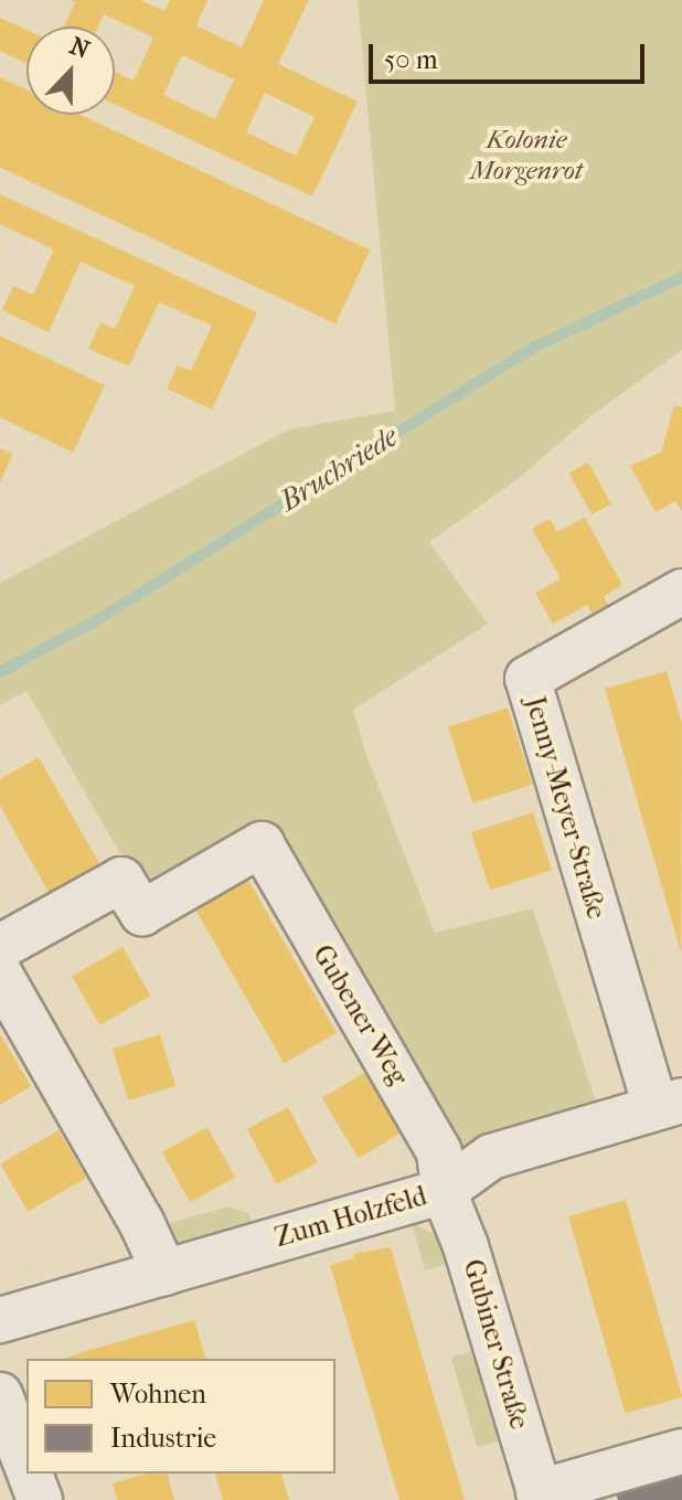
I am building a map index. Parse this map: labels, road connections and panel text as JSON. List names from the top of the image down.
{
  "streets": {
    "street": [
      "Jenny-Meyer-Straße",
      "Gubener Weg",
      "Zum Holzfeld",
      "Gubiner Straße"
    ]
  },
  "crossings": [
    ["Jenny-Meyer-Straße", "Zum Holzfeld"],
    ["Gubener Weg", "Zum Holzfeld"],
    ["Gubener Weg", "Gubiner Straße"],
    ["Zum Holzfeld", "Gubiner Straße"]
  ],
  "water": ["Bruchriede"],
  "parks": ["Kolonie Morgenrot"],
  "legend": ["Wohnen", "Industrie"],
  "scale_bar": "50 m",
  "north": "top"
}
